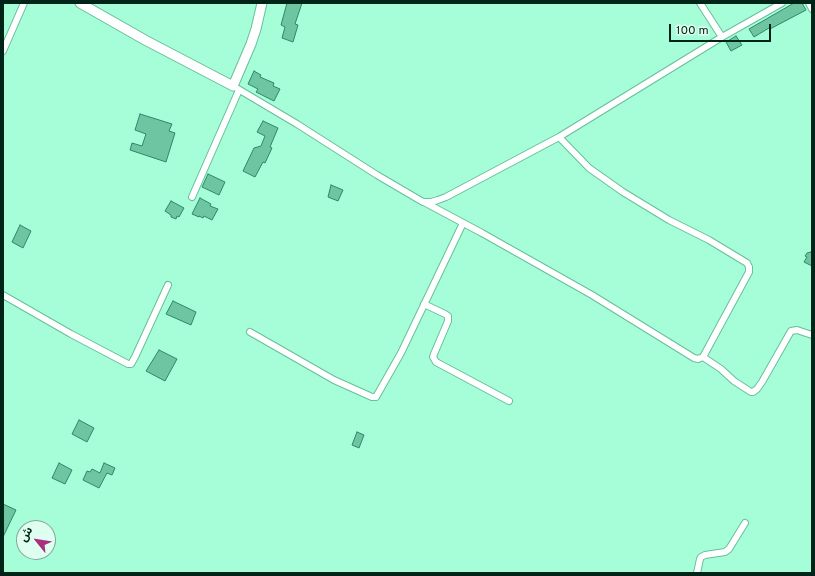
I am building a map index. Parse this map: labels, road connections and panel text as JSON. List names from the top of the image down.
{
  "scale_bar": "100 m",
  "north": "top left"
}
